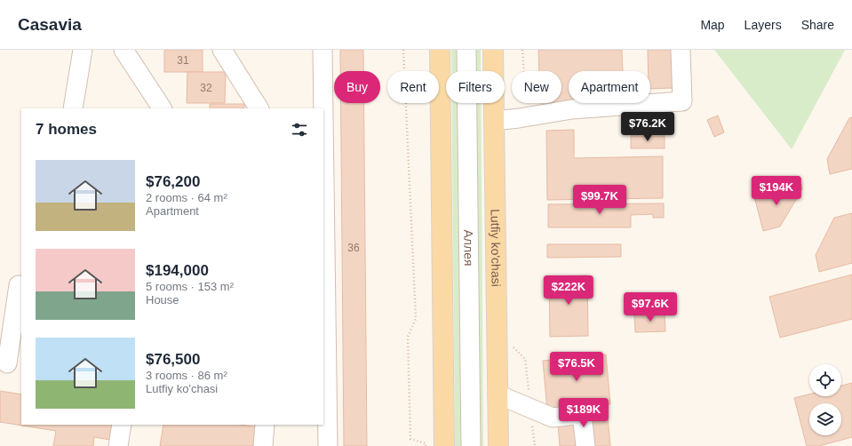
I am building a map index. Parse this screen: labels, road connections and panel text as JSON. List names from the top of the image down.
{
  "streets": {
    "main road": ["Lutfiy ko'chasi"],
    "street": ["Аллея"]
  },
  "house_numbers": ["31", "32", "36"],
  "page": {
    "header": "Casavia",
    "nav": ["Map", "Layers", "Share"],
    "chip": [
      "Buy",
      "Rent",
      "Filters",
      "New",
      "Apartment"
    ],
    "heading": "7 homes",
    "price": [
      "$76.2K",
      "$194K",
      "$99.7K",
      "$222K",
      "$97.6K",
      "$76.5K",
      "$189K"
    ],
    "list": [
      {
        "name": "$76,200",
        "note": "2 rooms · 64 m² · Apartment"
      },
      {
        "name": "$194,000",
        "note": "5 rooms · 153 m² · House"
      },
      {
        "name": "$76,500",
        "note": "3 rooms · 86 m² · Lutfiy ko'chasi"
      }
    ]
  }
}
